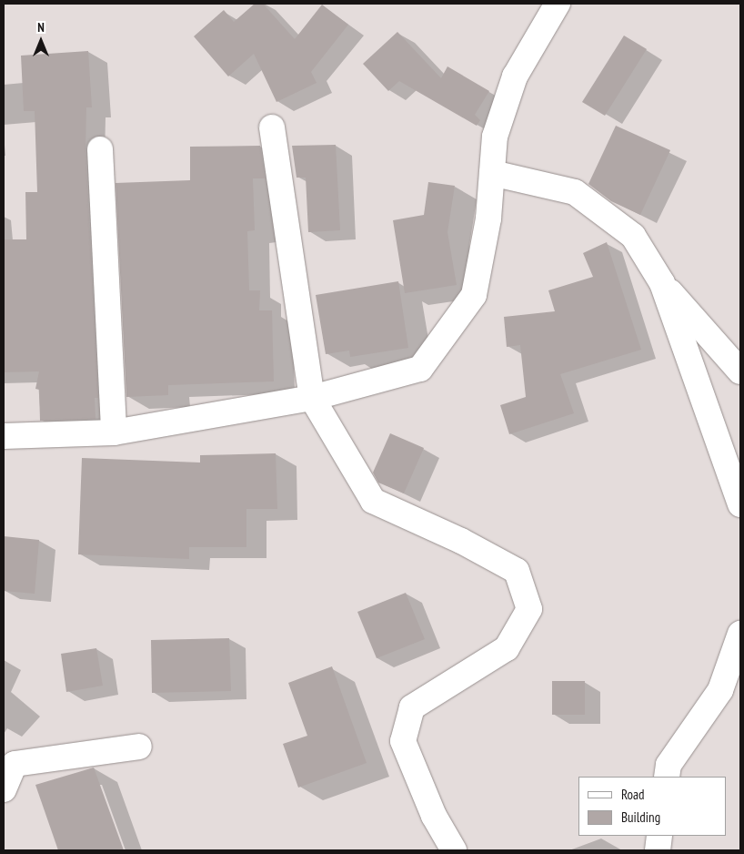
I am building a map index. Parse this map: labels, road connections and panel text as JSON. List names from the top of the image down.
{
  "legend": ["Road", "Building"],
  "north": "top"
}
